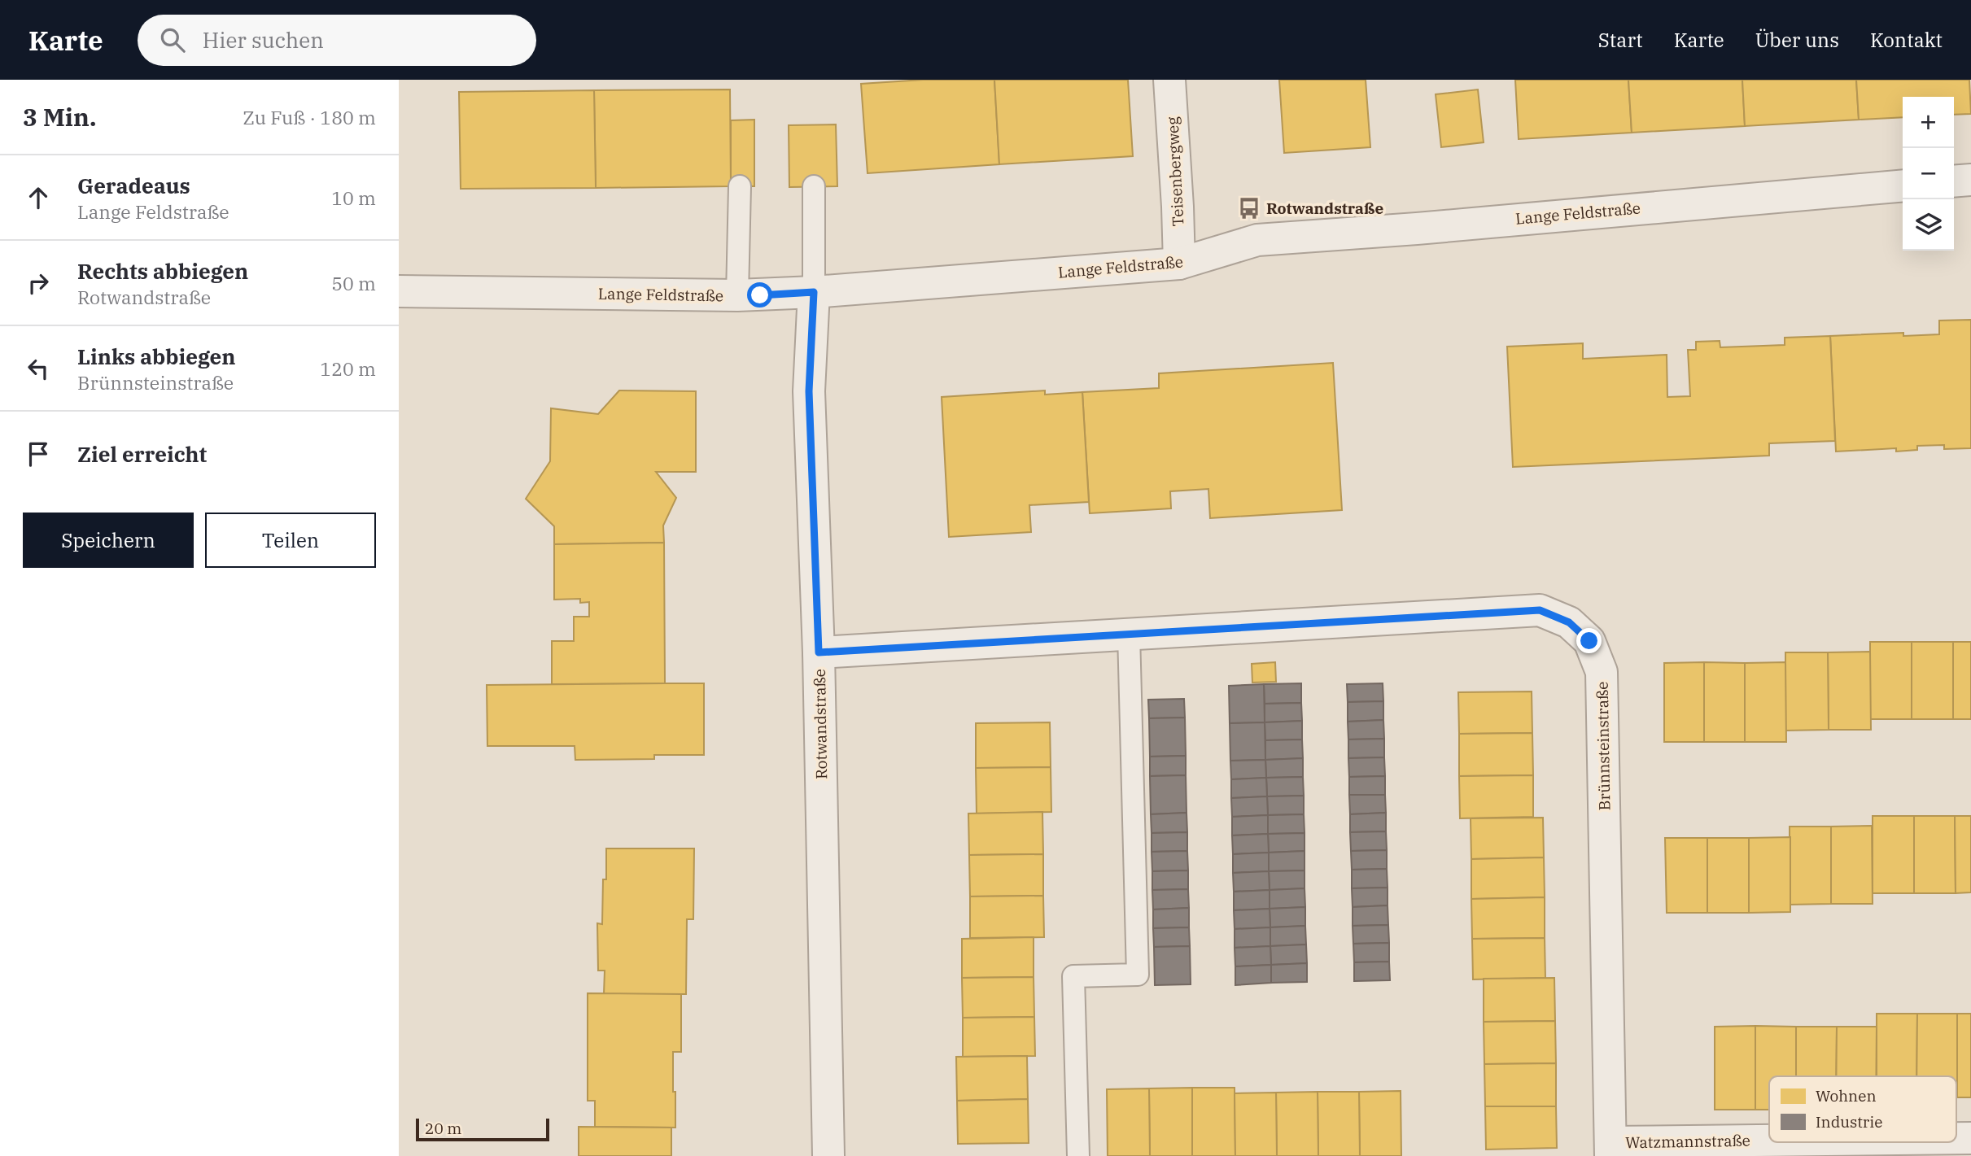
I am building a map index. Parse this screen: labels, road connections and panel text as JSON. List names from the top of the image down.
{
  "streets": {
    "street": [
      "Teisenbergweg",
      "Lange Feldstraße",
      "Rotwandstraße",
      "Brünnsteinstraße",
      "Watzmannstraße"
    ]
  },
  "crossings": [
    ["Teisenbergweg", "Lange Feldstraße"],
    ["Lange Feldstraße", "Rotwandstraße"],
    ["Rotwandstraße", "Brünnsteinstraße"],
    ["Brünnsteinstraße", "Watzmannstraße"]
  ],
  "places": {
    "bus stop": ["Rotwandstraße"]
  },
  "legend": ["Wohnen", "Industrie"],
  "scale_bar": "20 m",
  "page": {
    "header": "Karte",
    "search": "Hier suchen",
    "nav": [
      "Start",
      "Karte",
      "Über uns",
      "Kontakt"
    ],
    "heading": ["3 Min.", "Zu Fuß · 180 m"],
    "map_buttons": ["+", "−"],
    "list": [
      ["Geradeaus", "Lange Feldstraße", "10 m"],
      ["Rechts abbiegen", "Rotwandstraße", "50 m"],
      ["Links abbiegen", "Brünnsteinstraße", "120 m"],
      "Ziel erreicht"
    ],
    "buttons": ["Speichern", "Teilen"],
    "scale": "20 m"
  }
}
